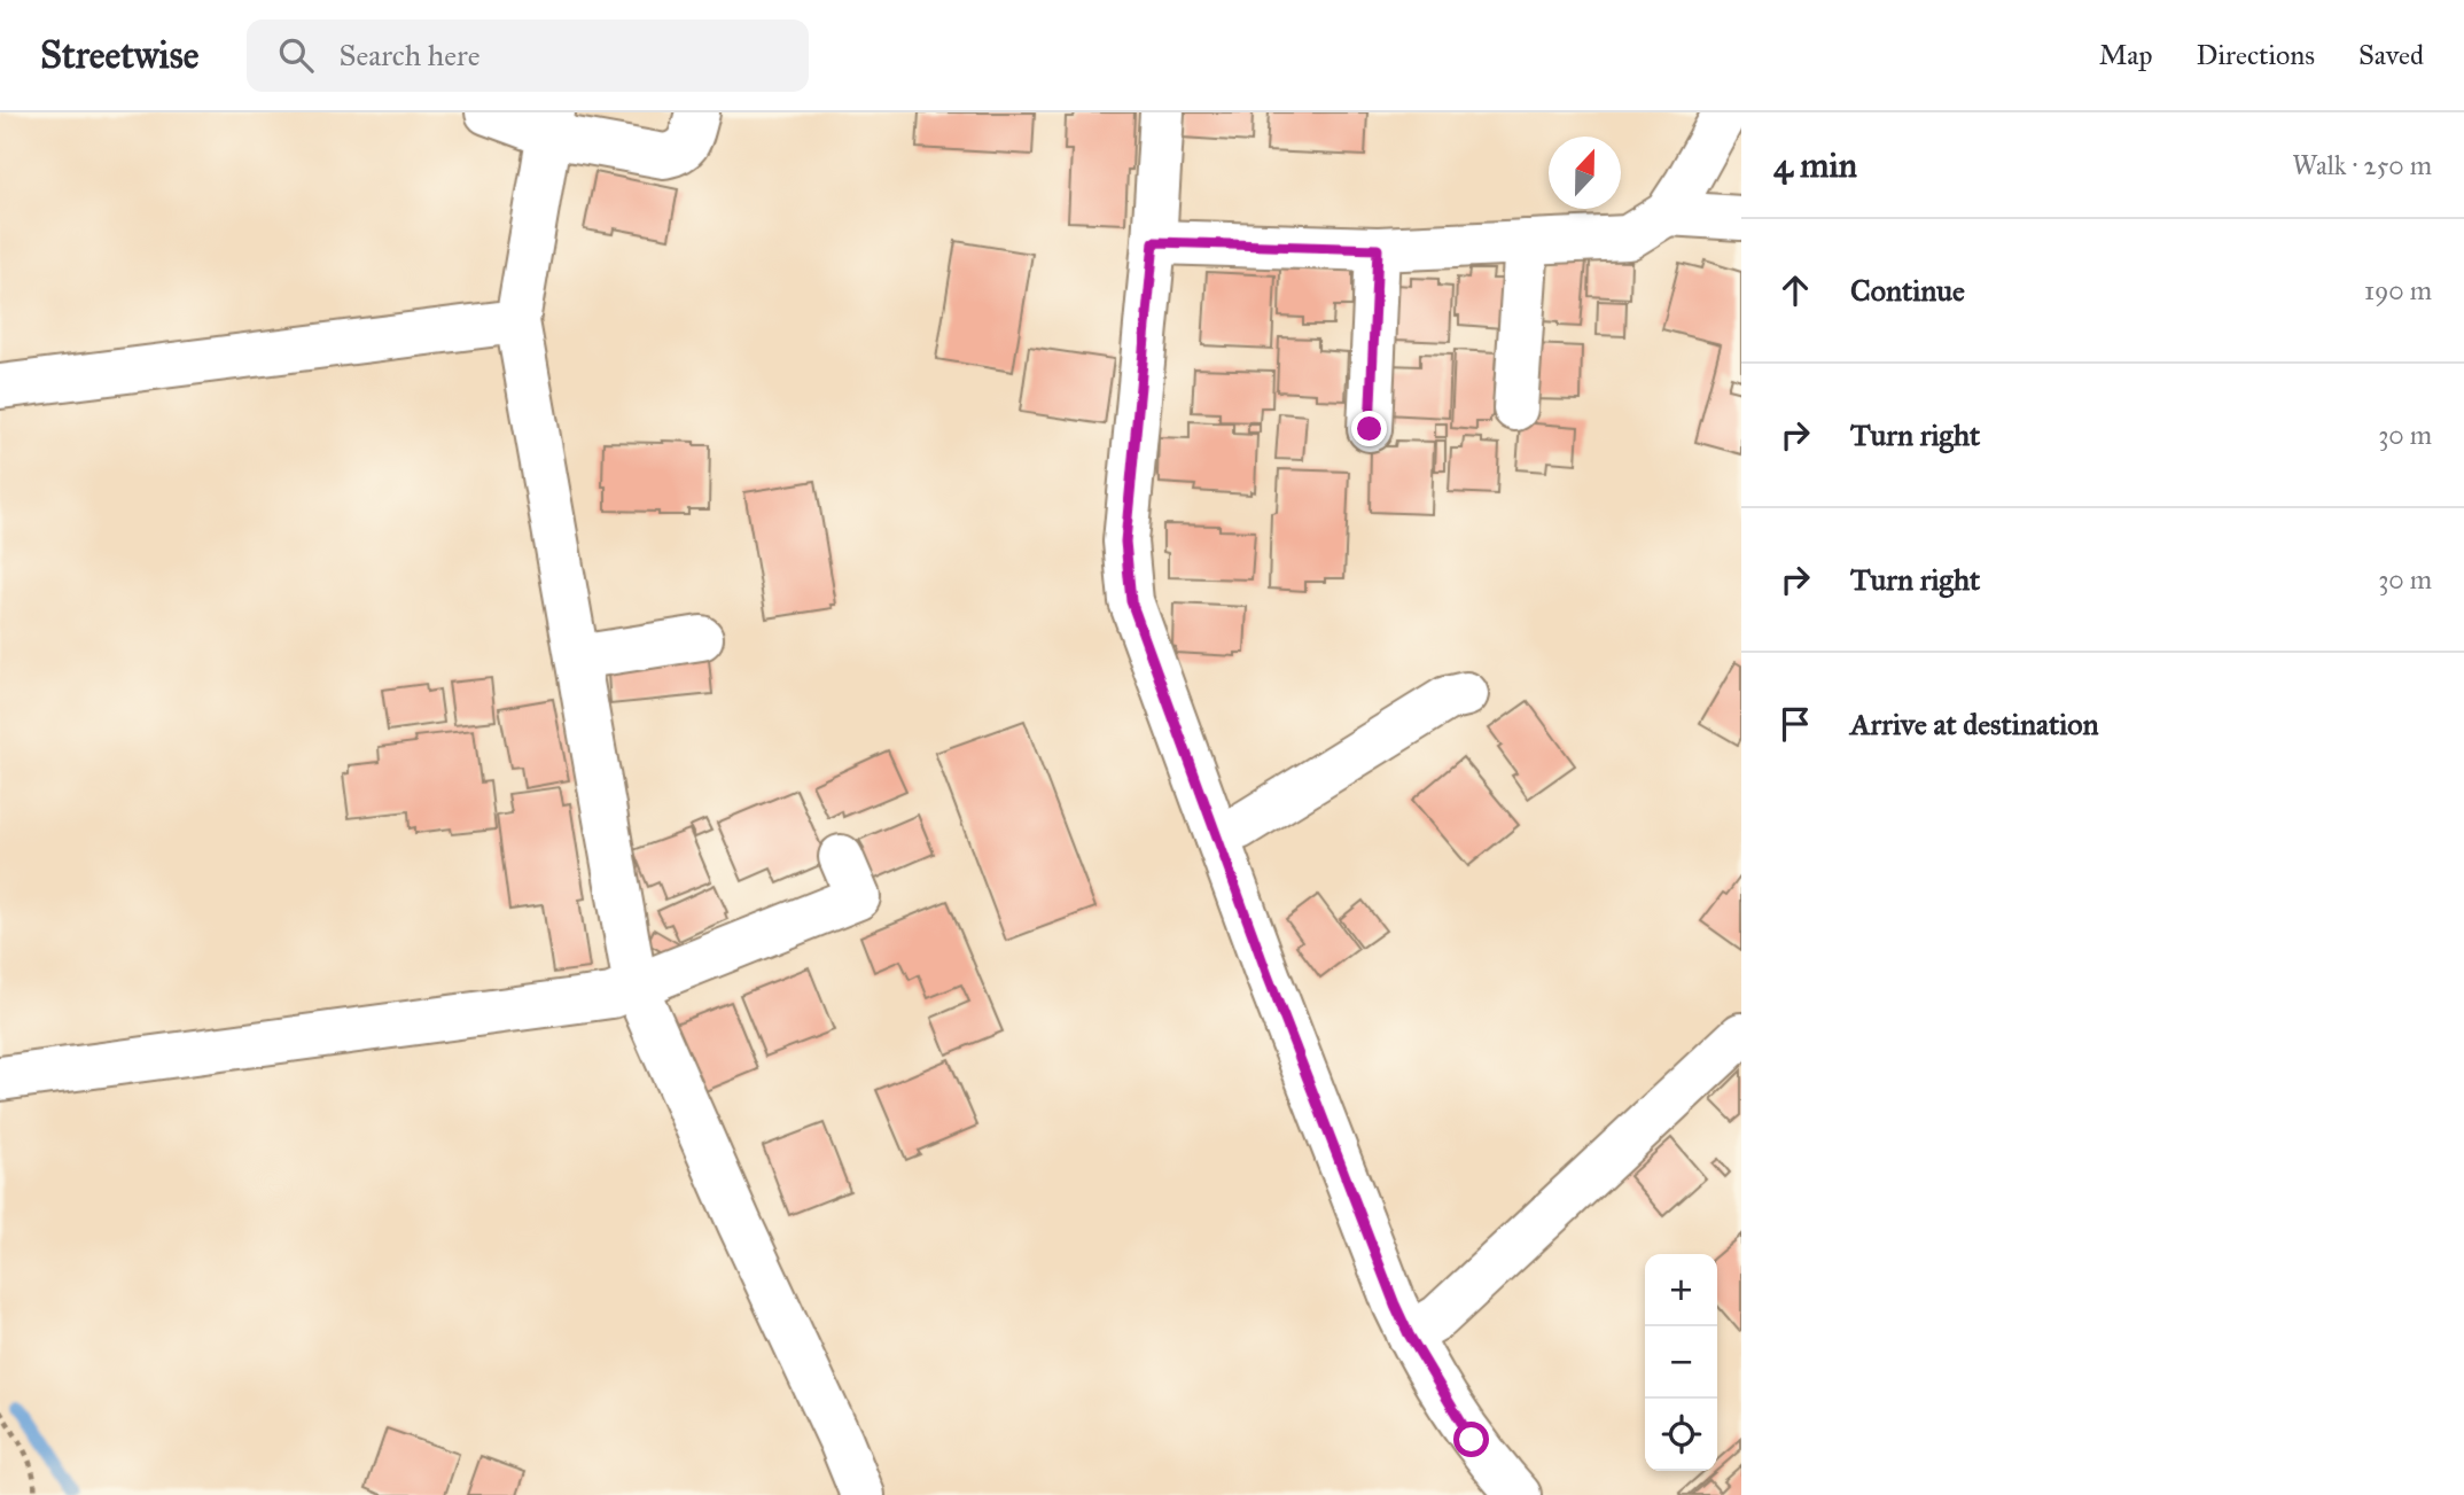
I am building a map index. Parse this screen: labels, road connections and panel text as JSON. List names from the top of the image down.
{
  "north": "top",
  "page": {
    "header": "Streetwise",
    "search": "Search here",
    "nav": ["Map", "Directions", "Saved"],
    "heading": ["4 min", "Walk · 250 m"],
    "list": [
      ["Continue", "190 m"],
      ["Turn right", "30 m"],
      ["Turn right", "30 m"],
      "Arrive at destination"
    ],
    "map_buttons": ["+", "−"]
  }
}
